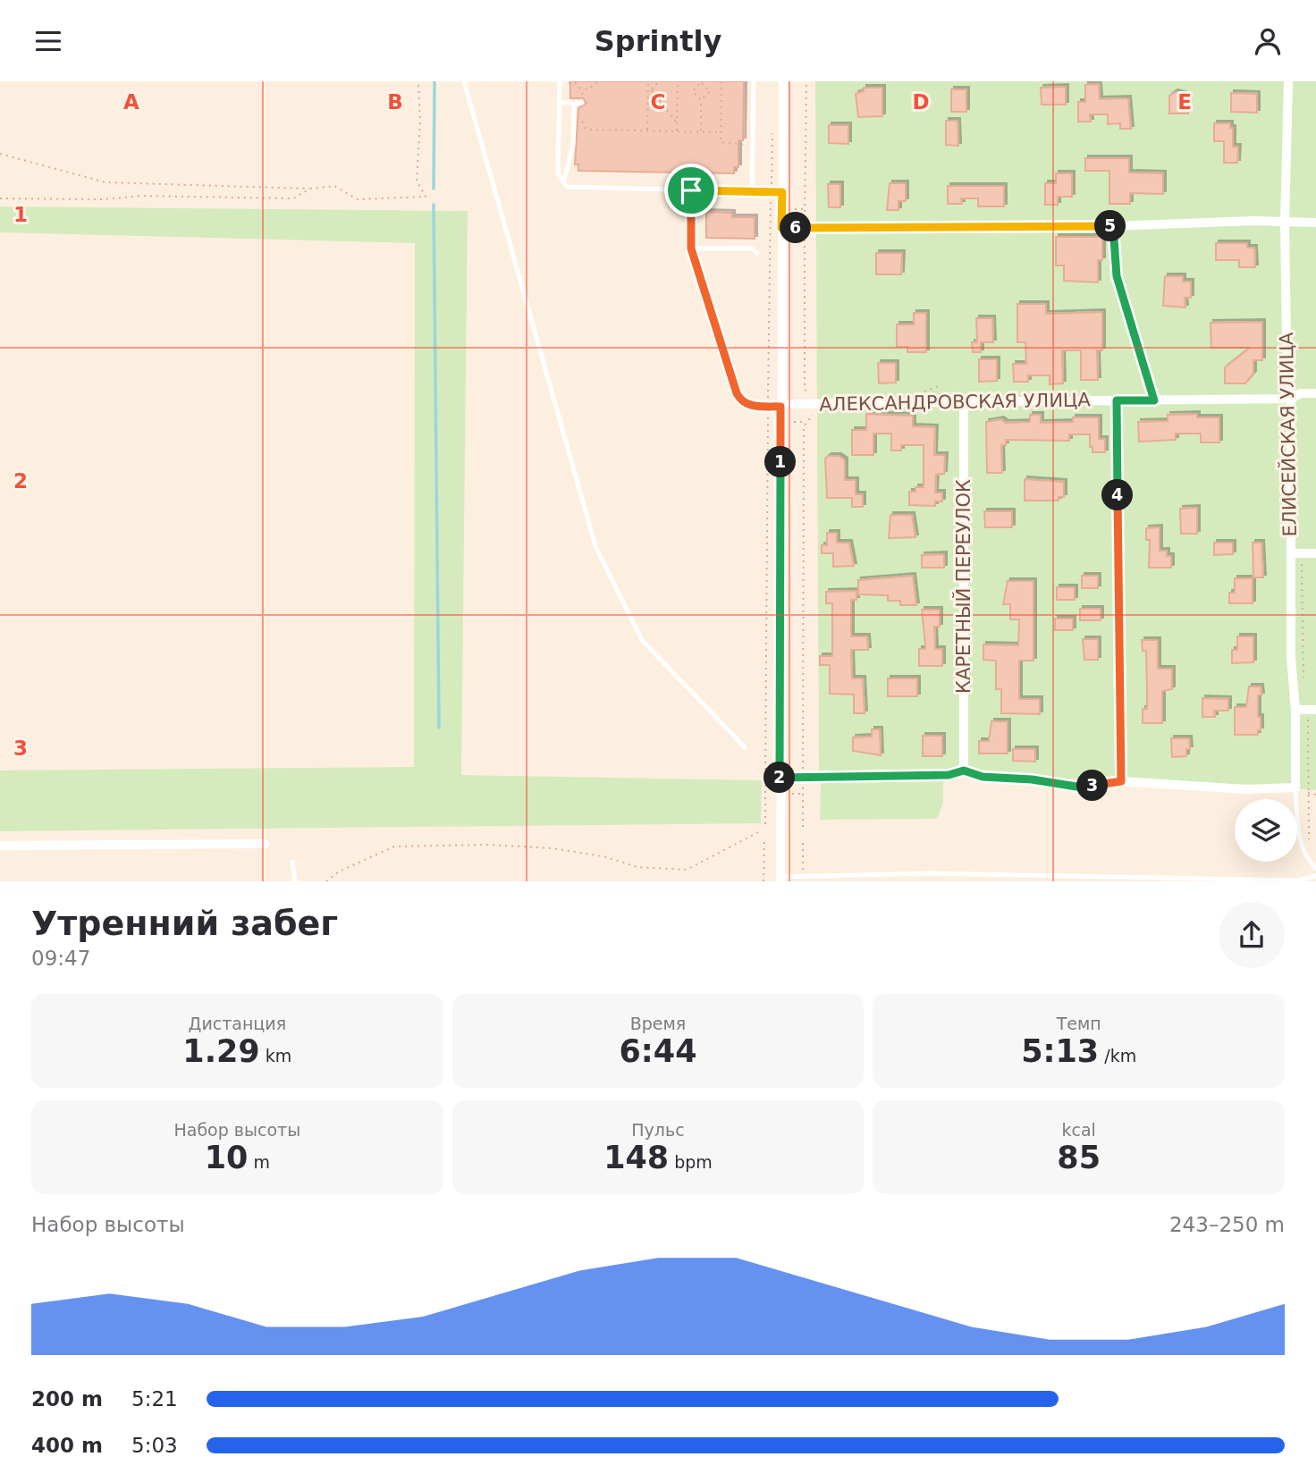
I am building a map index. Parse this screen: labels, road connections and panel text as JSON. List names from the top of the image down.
{
  "streets": {
    "street": ["АЛЕКСАНДРОВСКАЯ УЛИЦА", "ЕЛИСЕЙСКАЯ УЛИЦА", "КАРЕТНЫЙ ПЕРЕУЛОК"]
  },
  "crossings": [
    ["АЛЕКСАНДРОВСКАЯ УЛИЦА", "ЕЛИСЕЙСКАЯ УЛИЦА"],
    ["АЛЕКСАНДРОВСКАЯ УЛИЦА", "КАРЕТНЫЙ ПЕРЕУЛОК"]
  ],
  "page": {
    "header": "Sprintly",
    "pins": [
      "5",
      "6",
      "1",
      "4",
      "2",
      "3"
    ],
    "heading": ["Утренний забег", "09:47"],
    "stats": [
      ["Дистанция", "1.29 km"],
      ["Время", "6:44"],
      ["Темп", "5:13 /km"],
      ["Набор высоты", "10 m"],
      ["Пульс", "148 bpm"],
      ["kcal", "85"]
    ],
    "chart": ["Набор высоты", "243–250 m"],
    "list": [
      {
        "name": "200 m",
        "note": "5:21"
      },
      {
        "name": "400 m",
        "note": "5:03"
      }
    ]
  },
  "grid": {
    "columns": [
      "A",
      "B",
      "C",
      "D",
      "E"
    ],
    "rows": ["1", "2", "3"]
  }
}
